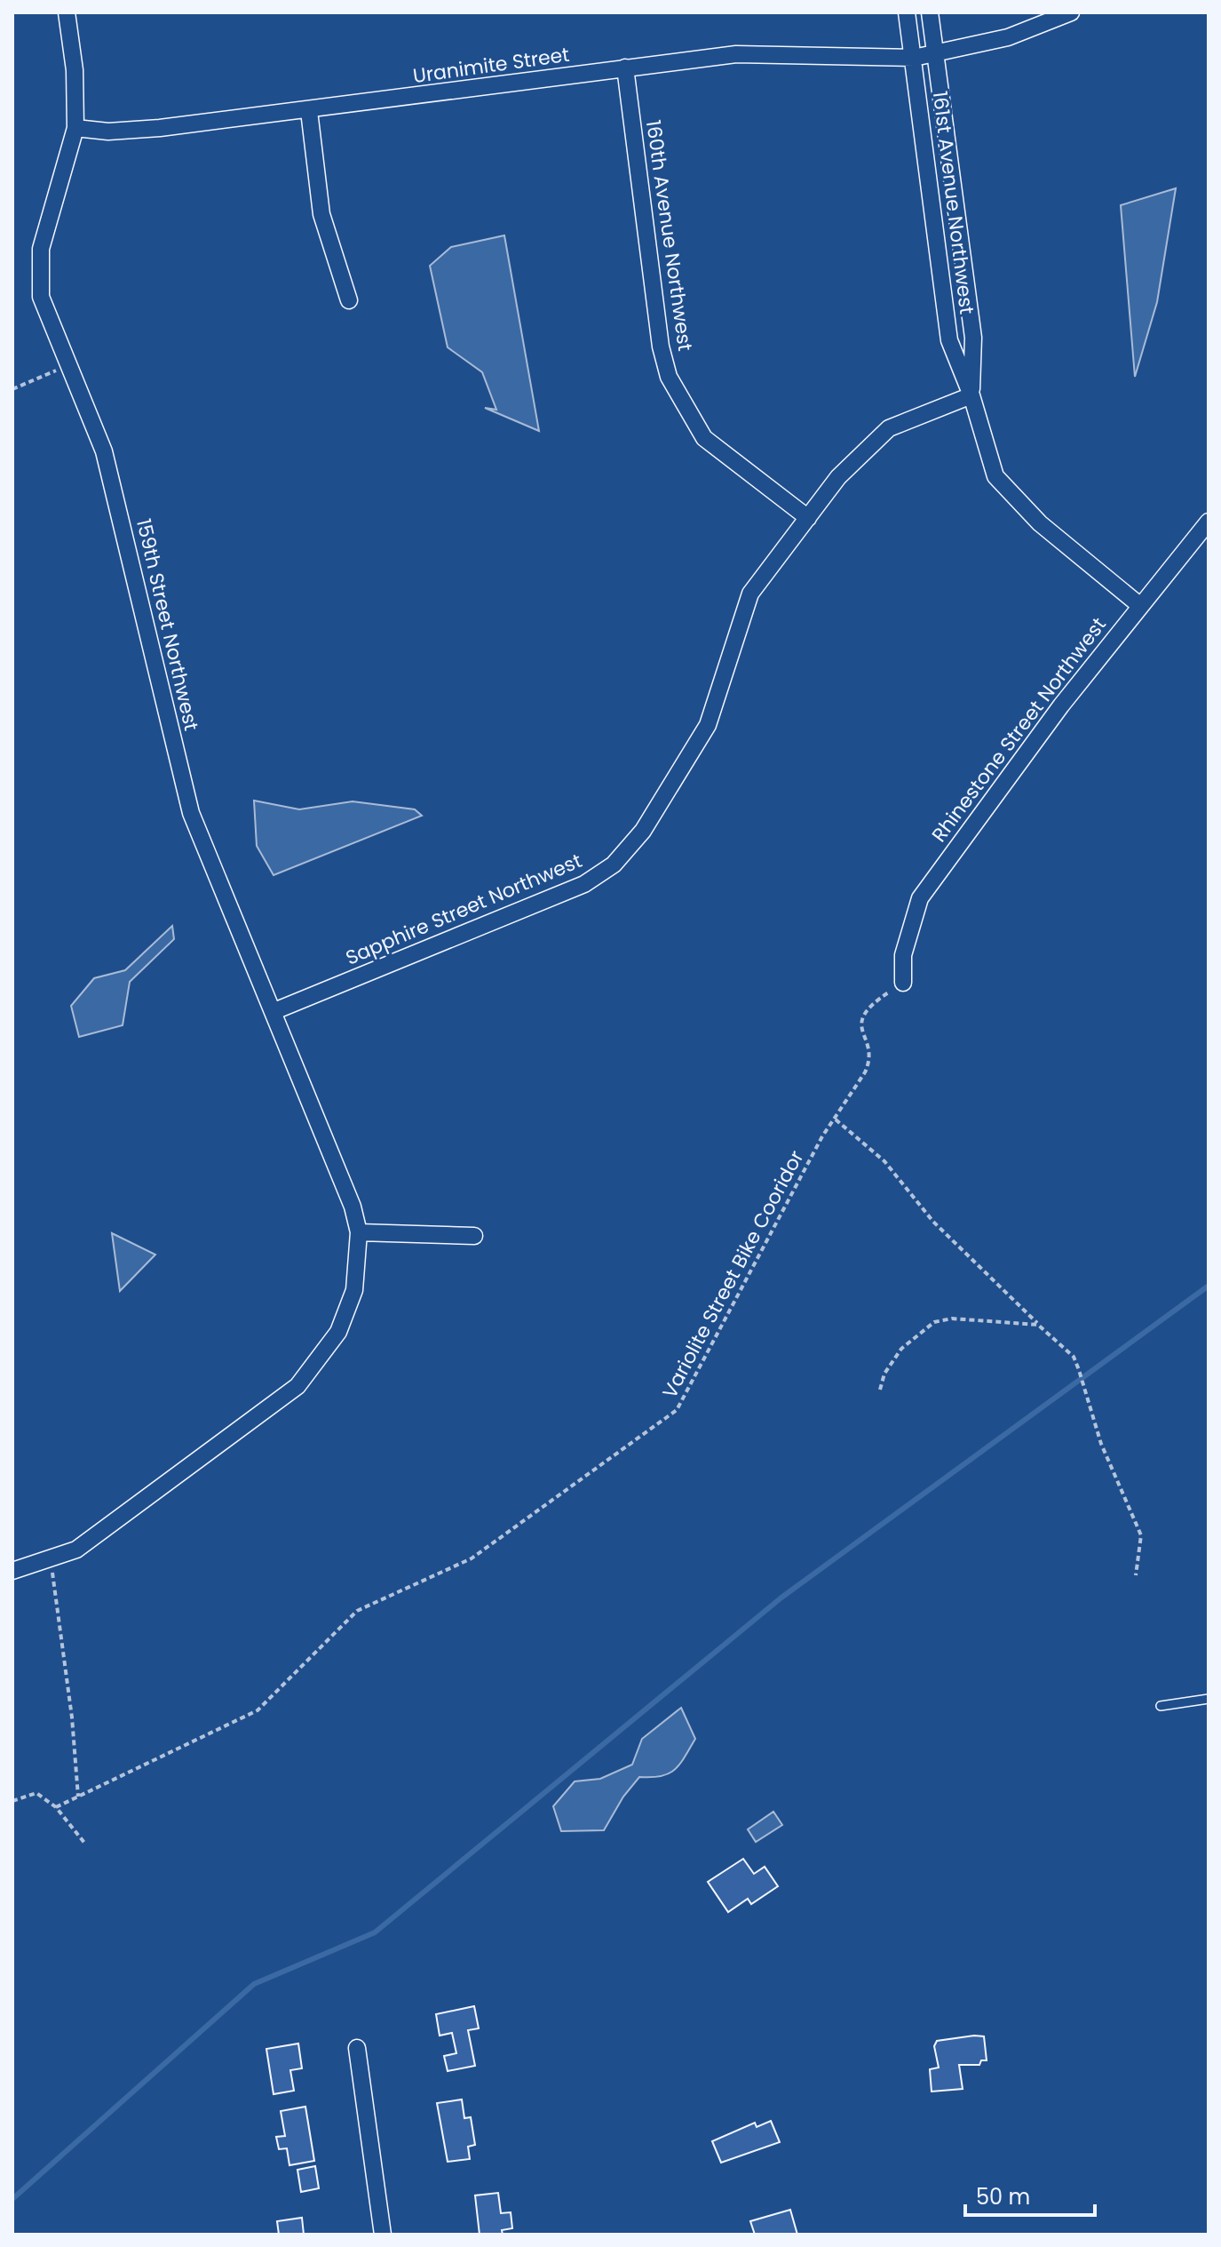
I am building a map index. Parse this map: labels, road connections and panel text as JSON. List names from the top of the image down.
{
  "streets": {
    "street": [
      "Uranimite Street",
      "161st Avenue Northwest",
      "160th Avenue Northwest",
      "159th Street Northwest",
      "Rhinestone Street Northwest",
      "Sapphire Street Northwest"
    ],
    "path": ["Variolite Street Bike Cooridor"]
  },
  "crossings": [
    ["Uranimite Street", "161st Avenue Northwest"],
    ["Uranimite Street", "160th Avenue Northwest"],
    ["Uranimite Street", "159th Street Northwest"],
    ["161st Avenue Northwest", "Rhinestone Street Northwest"],
    ["161st Avenue Northwest", "Sapphire Street Northwest"],
    ["160th Avenue Northwest", "Sapphire Street Northwest"],
    ["159th Street Northwest", "Sapphire Street Northwest"],
    ["Rhinestone Street Northwest", "Variolite Street Bike Cooridor"]
  ],
  "scale_bar": "50 m"
}
